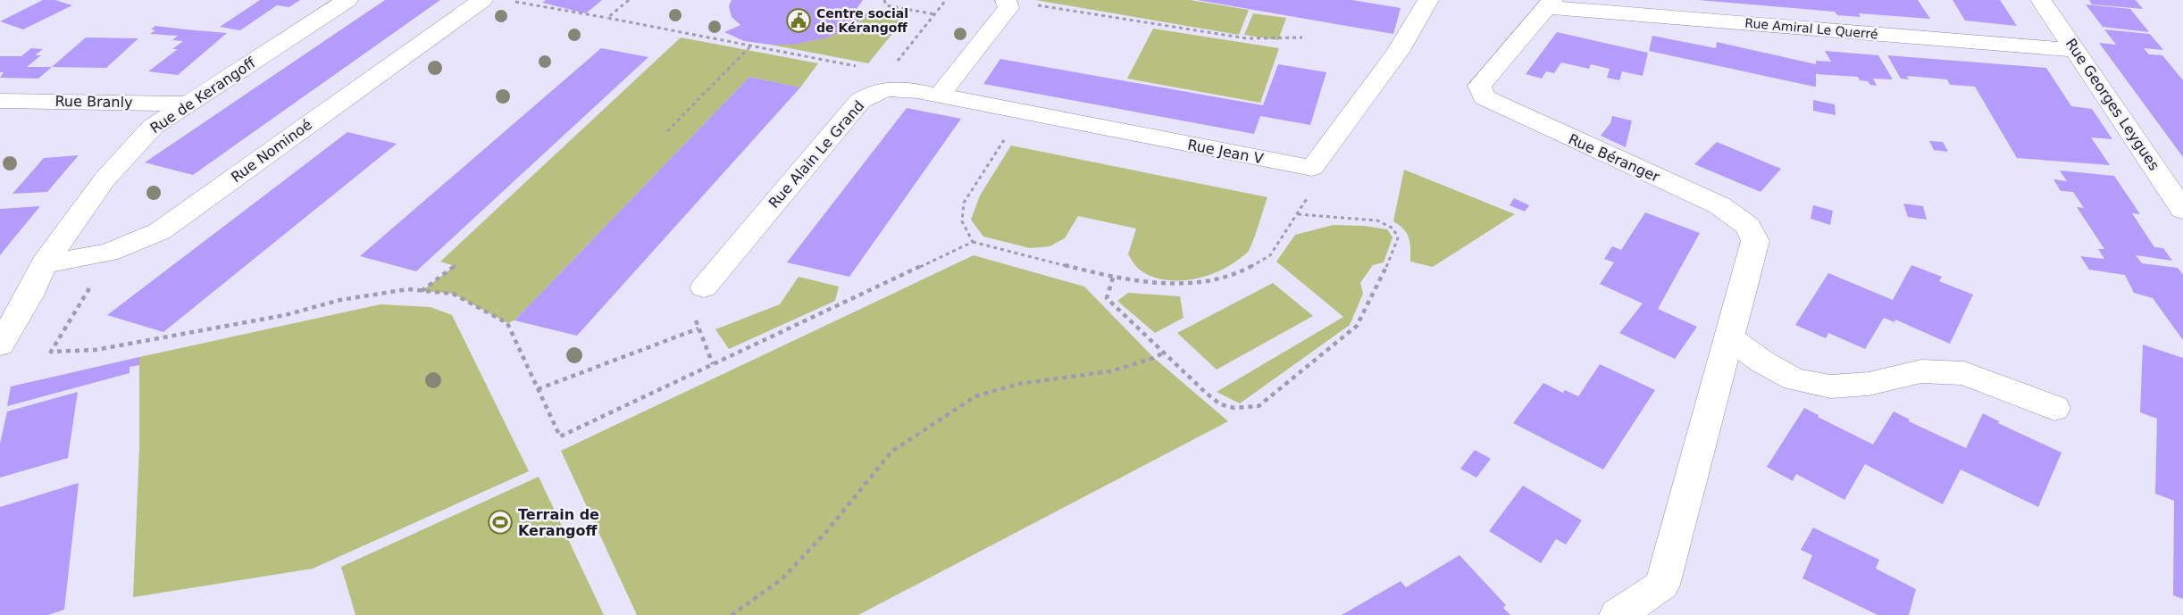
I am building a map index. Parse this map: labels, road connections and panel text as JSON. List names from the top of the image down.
{
  "streets": {
    "street": [
      "Rue Amiral Le Querré",
      "Rue de Kerangoff",
      "Rue Branly",
      "Rue Georges Leygues",
      "Rue Nominoé",
      "Rue Jean V",
      "Rue Alain Le Grand",
      "Rue Béranger"
    ]
  },
  "crossings": [
    ["Rue Amiral Le Querré", "Rue Georges Leygues"],
    ["Rue Amiral Le Querré", "Rue Béranger"],
    ["Rue de Kerangoff", "Rue Branly"],
    ["Rue de Kerangoff", "Rue Nominoé"],
    ["Rue Jean V", "Rue Alain Le Grand"]
  ],
  "places": {
    "public building": ["Centre social de Kérangoff"],
    "sports": ["Terrain de Kerangoff"]
  }
}
